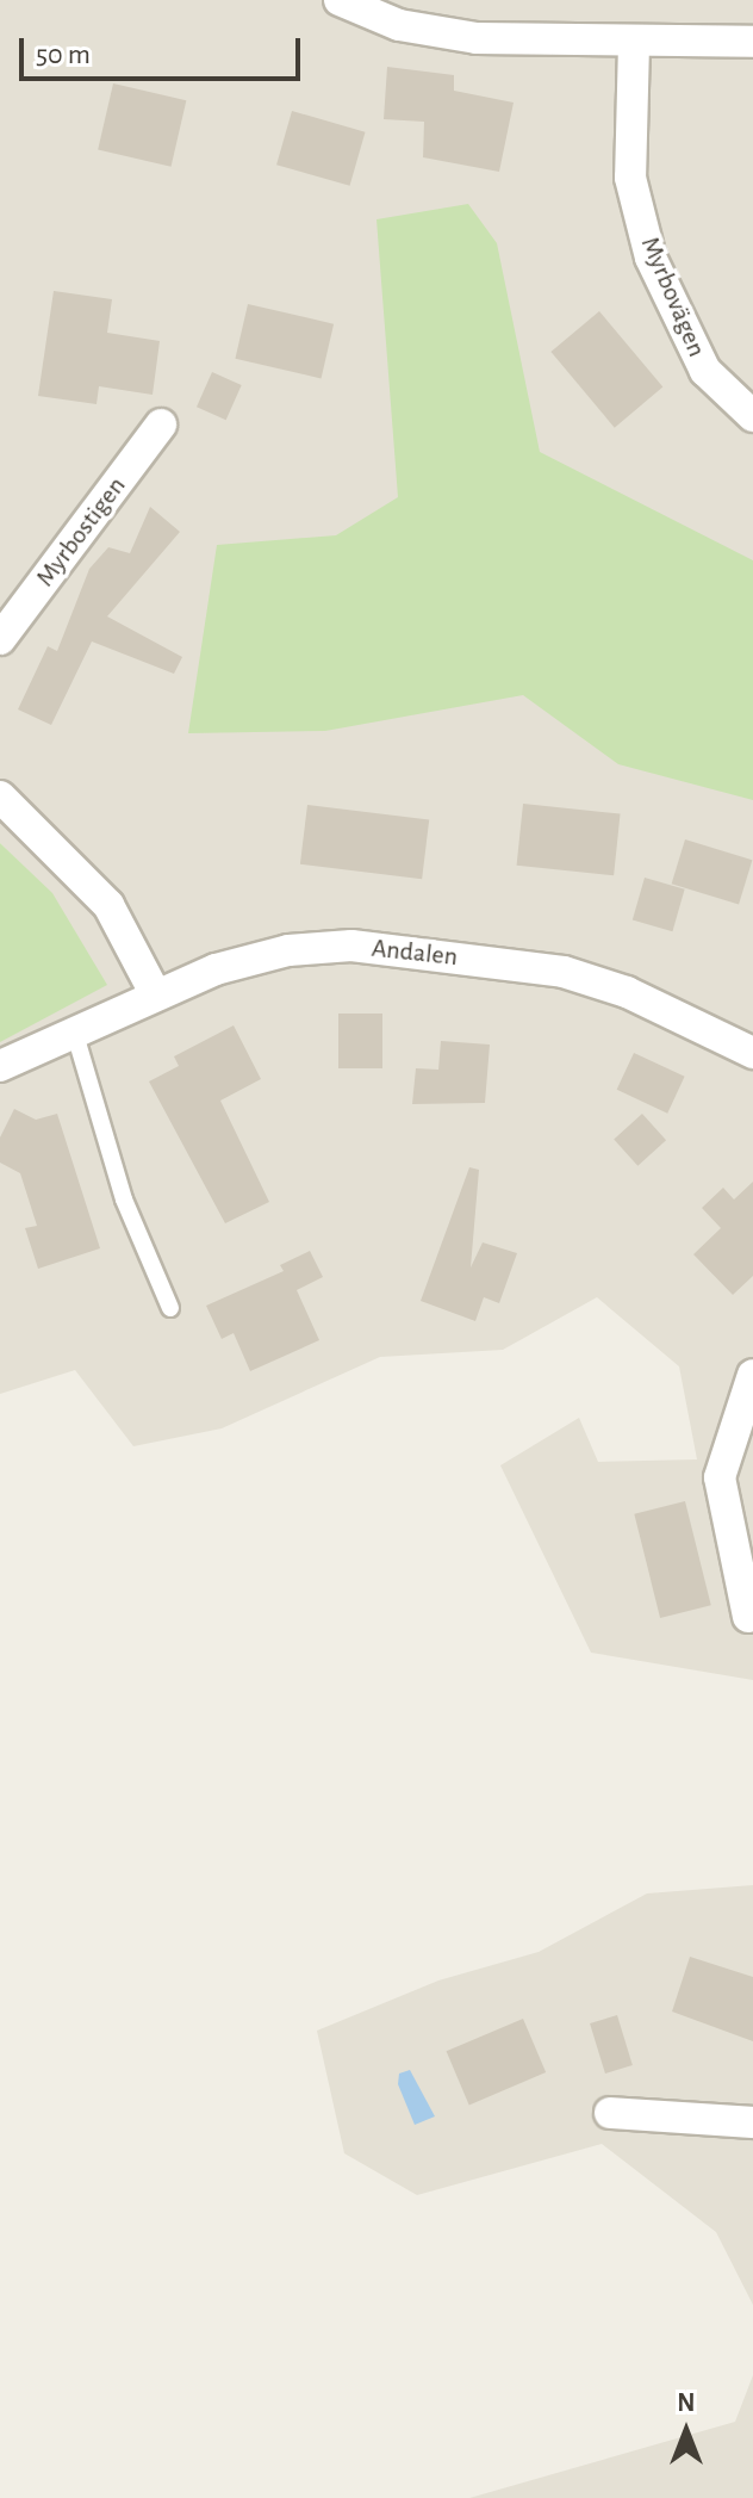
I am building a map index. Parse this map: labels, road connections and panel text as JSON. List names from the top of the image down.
{
  "streets": {
    "street": ["Myrbovägen", "Myrbostigen", "Andalen"]
  },
  "scale_bar": "50 m",
  "north": "top"
}
